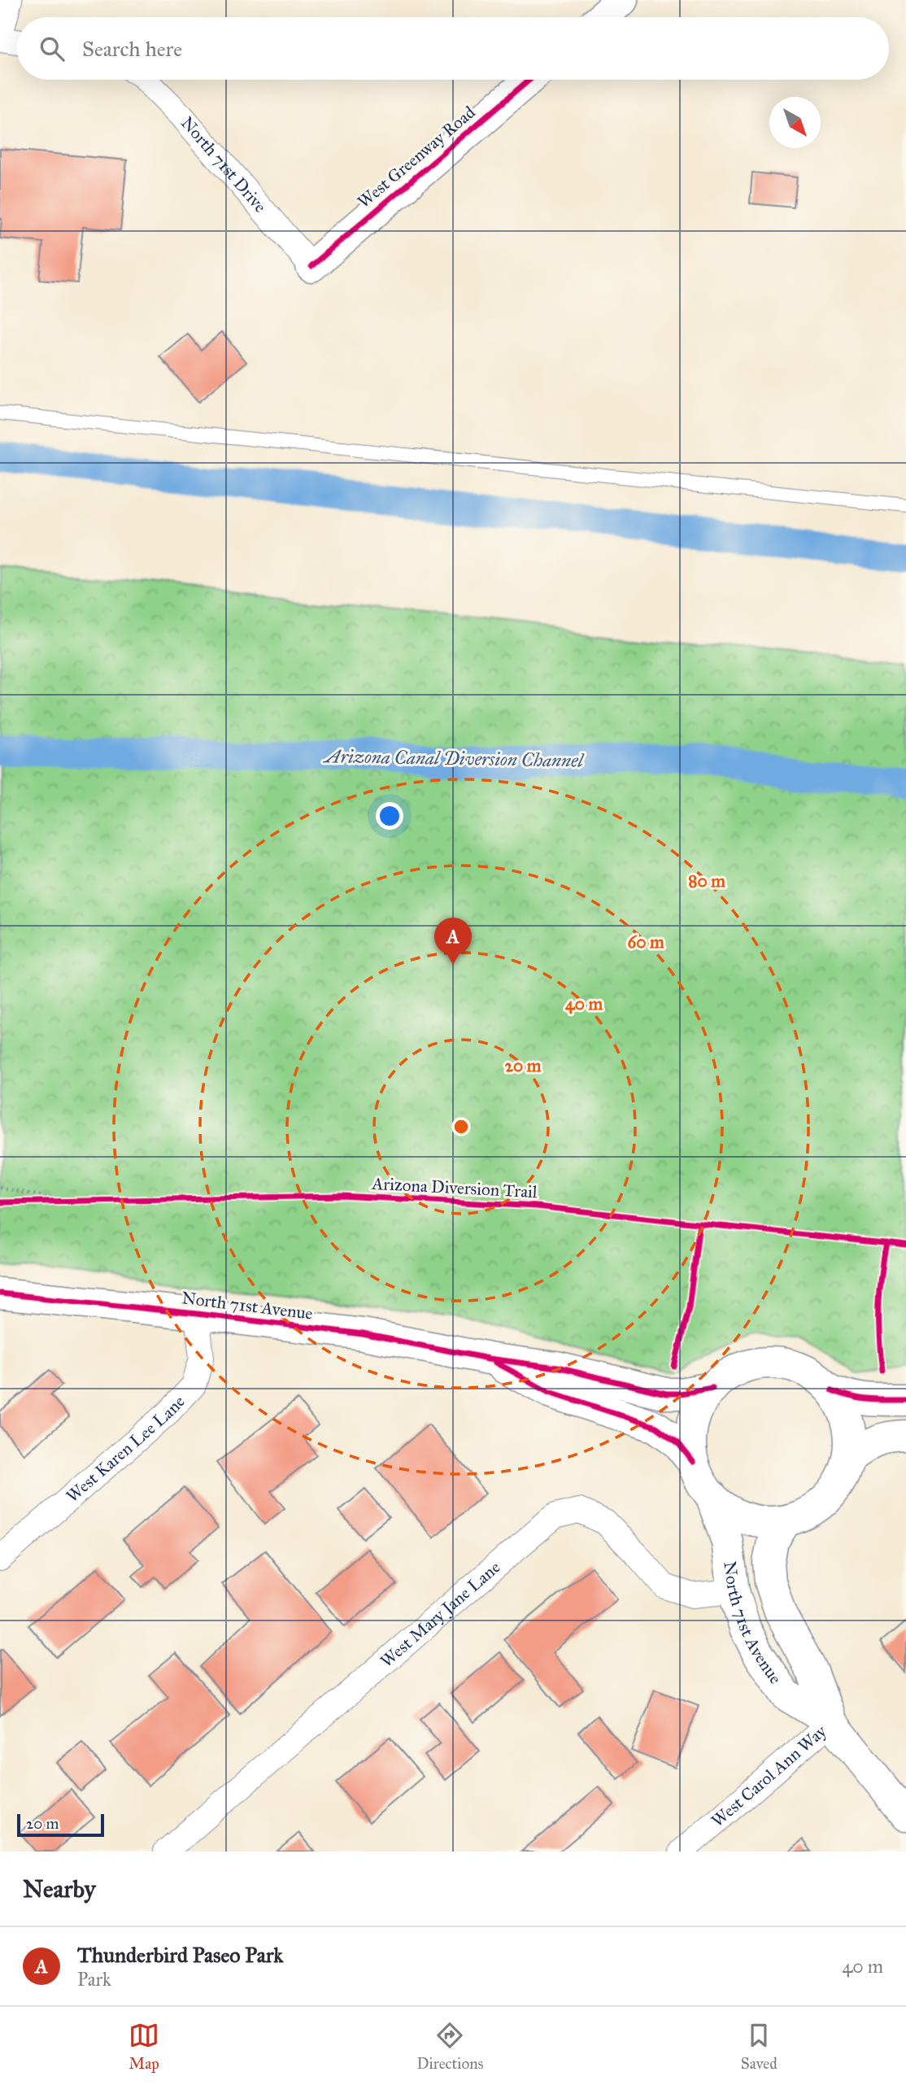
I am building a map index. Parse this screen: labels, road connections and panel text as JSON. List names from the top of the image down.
{
  "streets": {
    "street": [
      "West Greenway Road",
      "North 71st Drive",
      "North 71st Avenue",
      "West Karen Lee Lane",
      "West Mary Jane Lane",
      "West Carol Ann Way"
    ],
    "cycle path": ["Arizona Diversion Trail"]
  },
  "crossings": [
    ["West Greenway Road", "North 71st Drive"],
    ["North 71st Avenue", "West Karen Lee Lane"],
    ["North 71st Avenue", "West Mary Jane Lane"],
    ["North 71st Avenue", "West Carol Ann Way"]
  ],
  "water": ["Arizona Canal Diversion Channel"],
  "scale_bar": "20 m",
  "north": "bottom right",
  "page": {
    "search": "Search here",
    "pins": "A",
    "scale": "20 m",
    "heading": "Nearby",
    "list": [
      {
        "mark": "A",
        "name": "Thunderbird Paseo Park",
        "note": "Park",
        "value": "40 m"
      }
    ],
    "nav": ["Map", "Directions", "Saved"]
  },
  "rings": [
    "80 m",
    "60 m",
    "40 m",
    "20 m"
  ]
}
